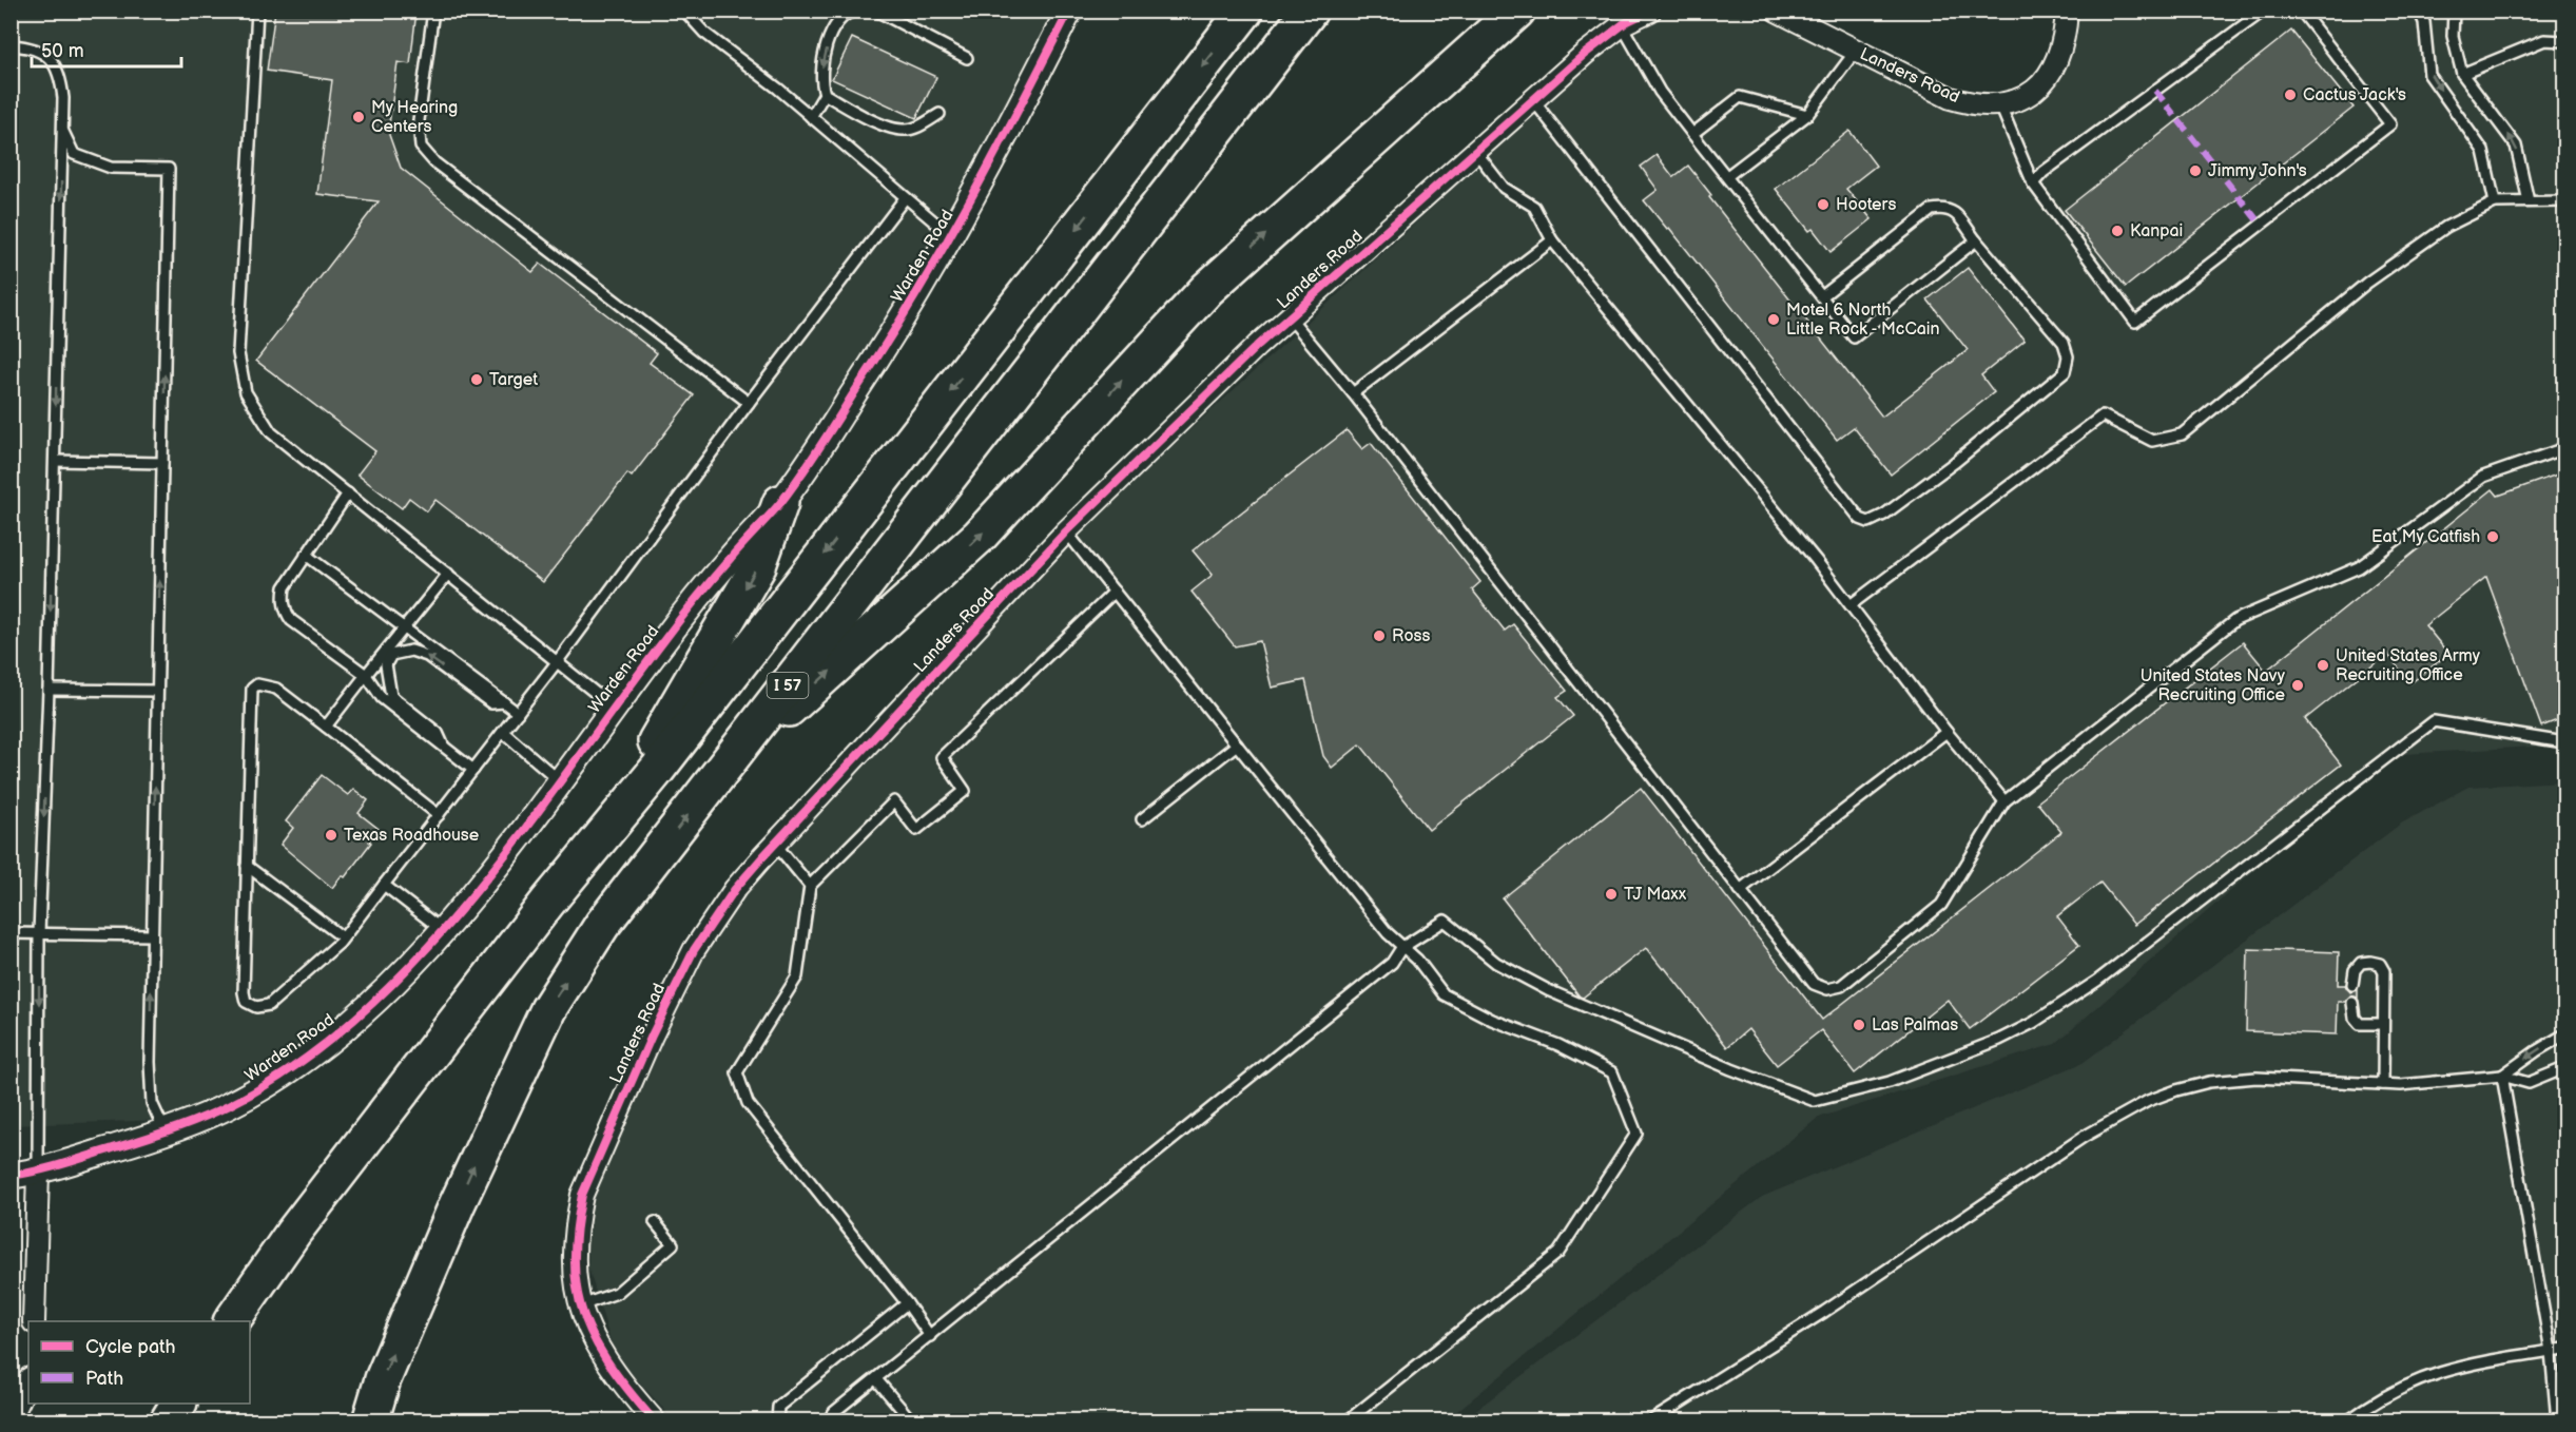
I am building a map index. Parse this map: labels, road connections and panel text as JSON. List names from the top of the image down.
{
  "streets": {
    "highway": ["I 57"],
    "street": ["Landers Road", "Warden Road"]
  },
  "places": [
    "Cactus Jack's",
    "My Hearing Centers",
    "Jimmy John's",
    "Hooters",
    "Kanpai",
    "Motel 6 North Little Rock - McCain",
    "Target",
    "Eat My Catfish",
    "Ross",
    "United States Army Recruiting Office",
    "United States Navy Recruiting Office",
    "Texas Roadhouse",
    "TJ Maxx",
    "Las Palmas"
  ],
  "legend": ["Cycle path", "Path"],
  "scale_bar": "50 m"
}
